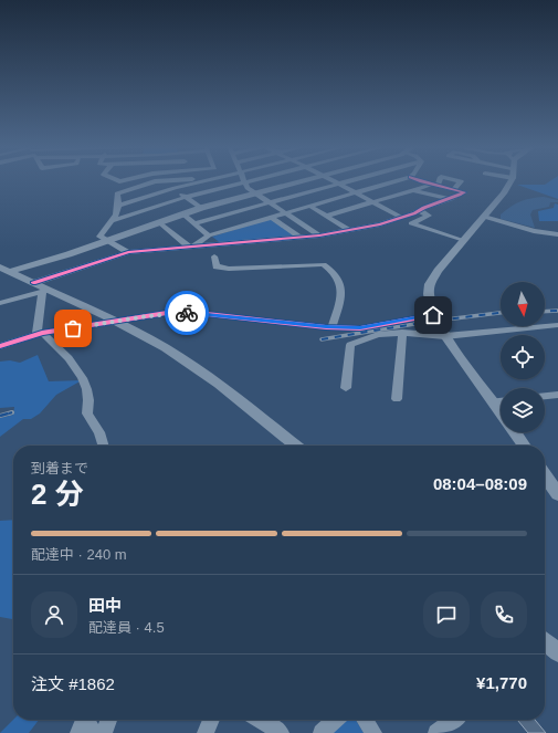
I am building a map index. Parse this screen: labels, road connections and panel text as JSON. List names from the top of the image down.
{
  "north": "bottom",
  "page": {
    "heading": ["2 分", "到着まで", "08:04–08:09"],
    "panel": [
      "田中",
      "配達員 · 4.5",
      "注文 #1862",
      "¥1,770"
    ],
    "bar": "配達中 · 240 m"
  }
}
